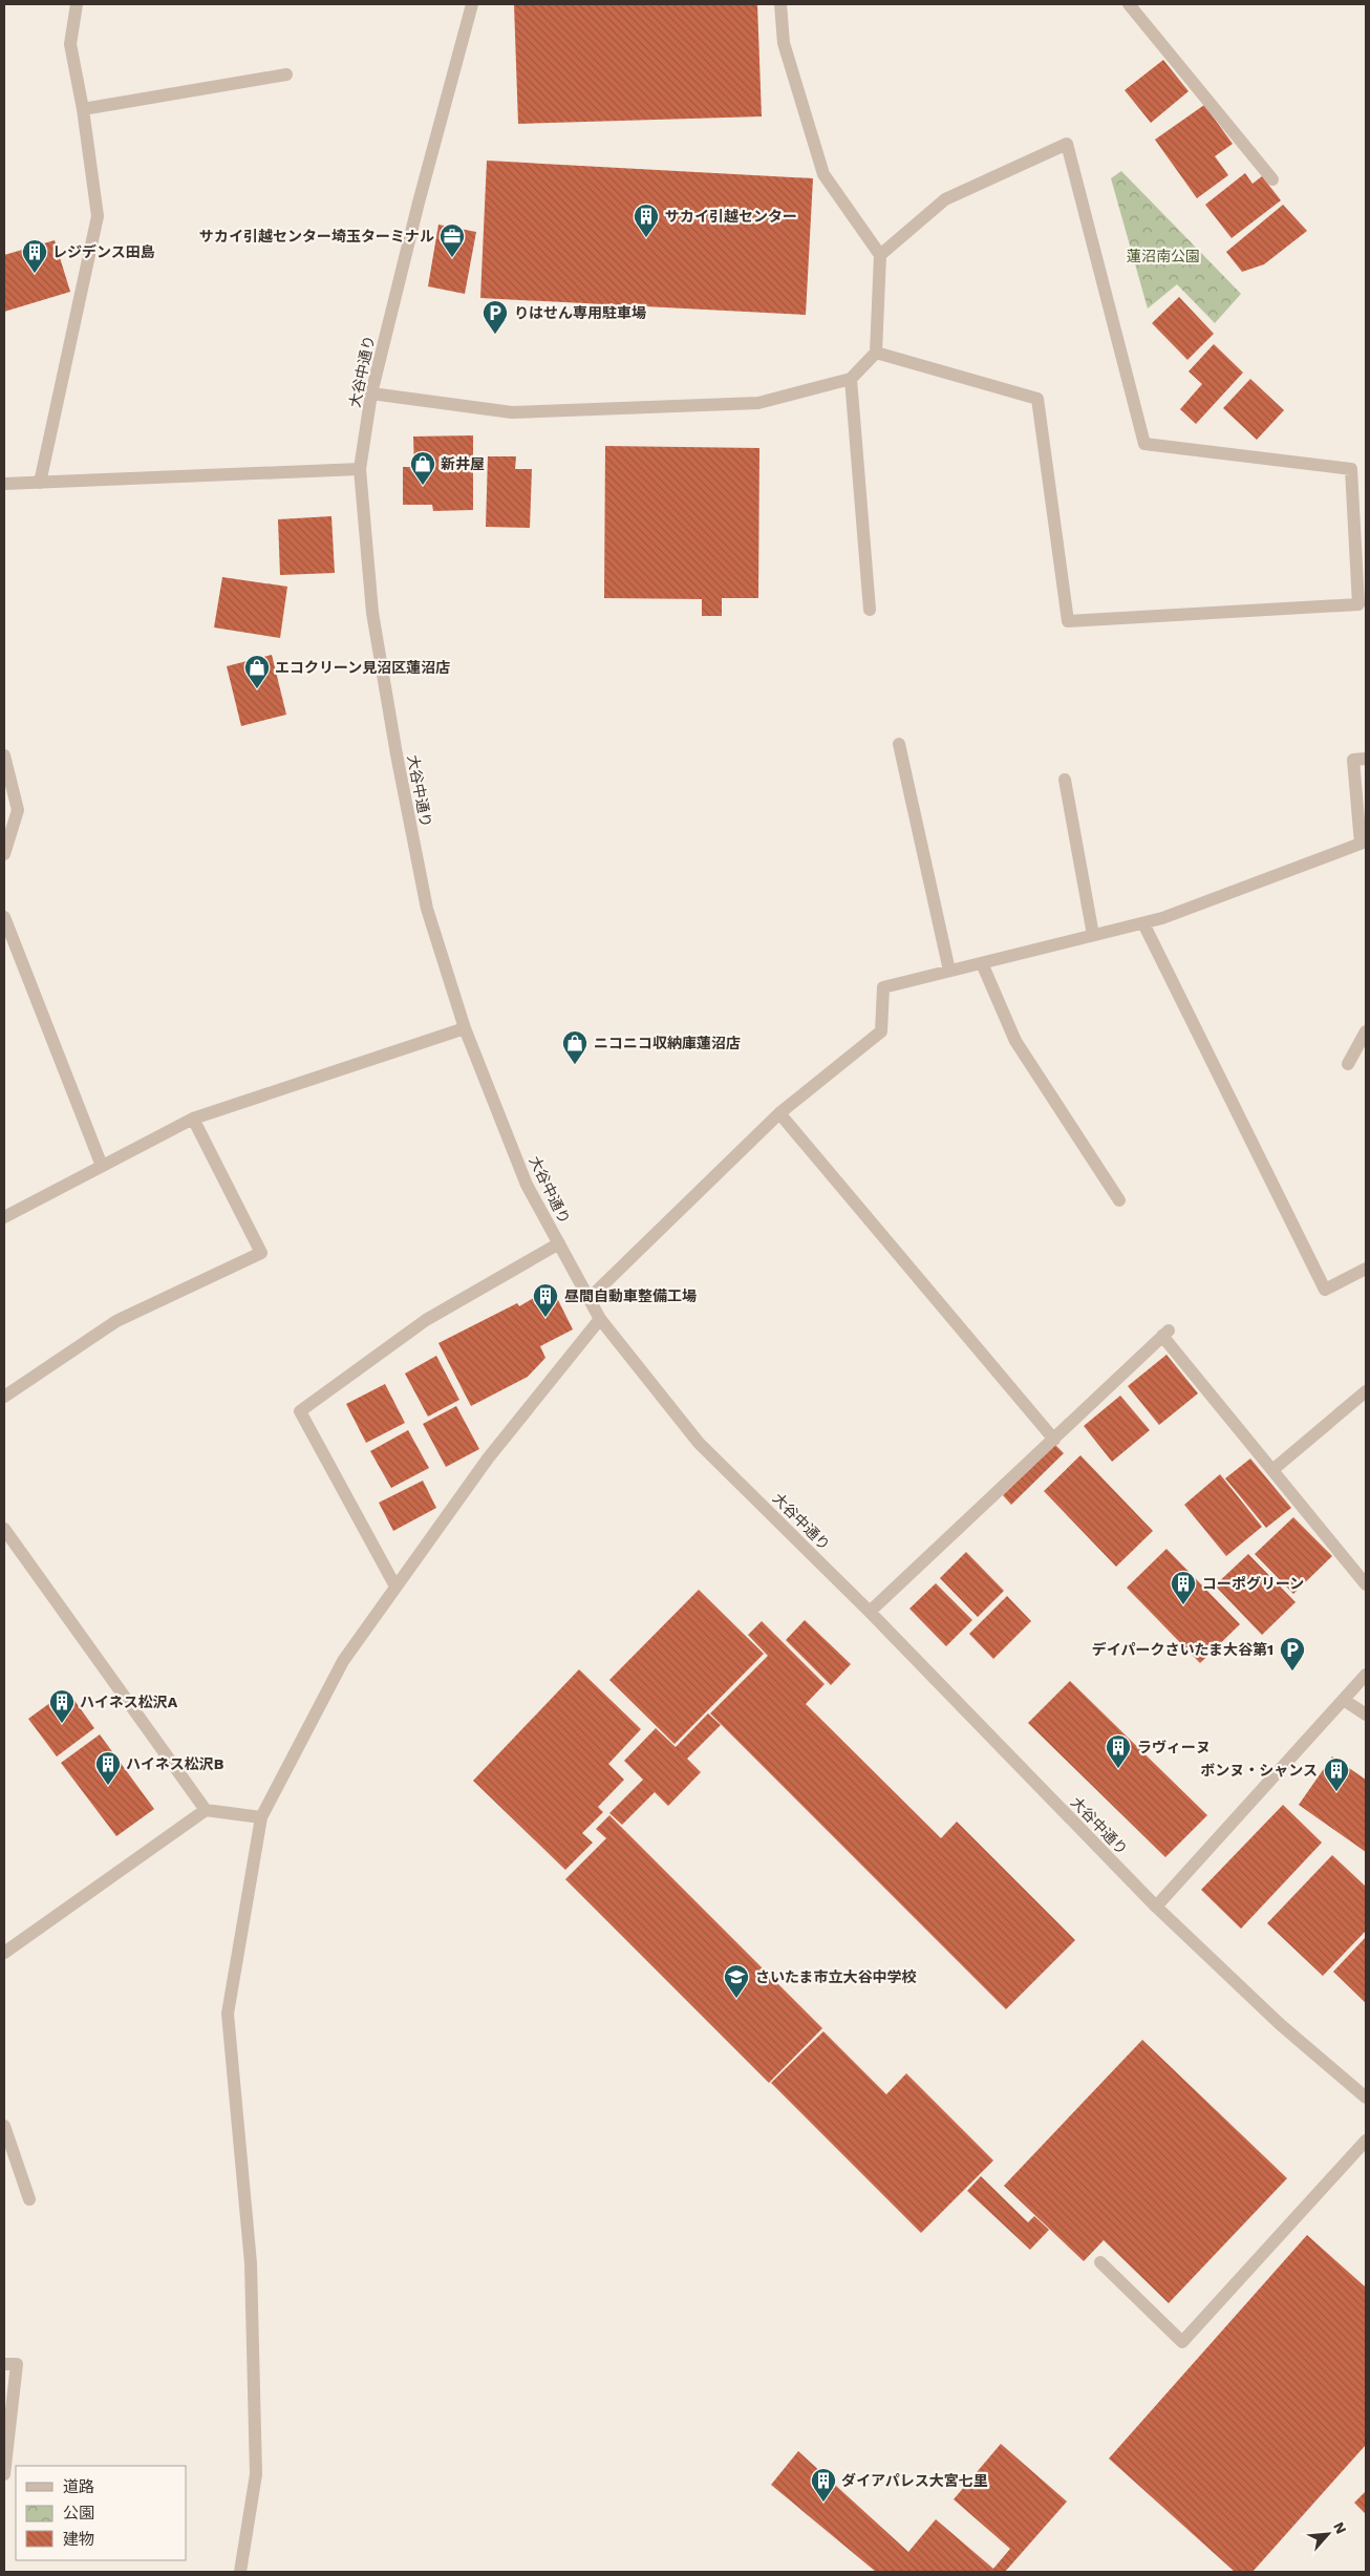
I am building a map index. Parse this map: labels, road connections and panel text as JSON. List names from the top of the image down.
{
  "streets": {
    "street": ["大谷中通り"]
  },
  "parks": ["蓮沼南公園"],
  "places": {
    "building": [
      "サカイ引越センター",
      "レジデンス田島",
      "昼間自動車整備工場",
      "コーポグリーン",
      "ハイネス松沢A",
      "ラヴィーヌ",
      "ハイネス松沢B",
      "ボンヌ・シャンス",
      "ダイアパレス大宮七里"
    ],
    "office": ["サカイ引越センター埼玉ターミナル"],
    "parking": ["りはせん専用駐車場", "デイパークさいたま大谷第1"],
    "shop": ["新井屋", "エコクリーン見沼区蓮沼店", "ニコニコ収納庫蓮沼店"],
    "school or university": ["さいたま市立大谷中学校"]
  },
  "legend": ["道路", "公園", "建物"],
  "north": "top right"
}
